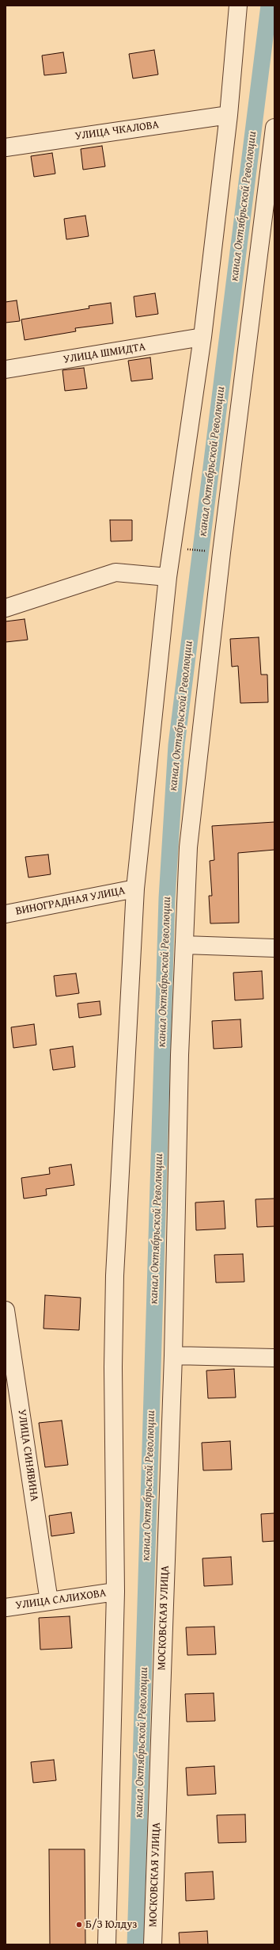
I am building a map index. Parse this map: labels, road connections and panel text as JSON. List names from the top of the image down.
{
  "streets": {
    "street": [
      "УЛИЦА ЧКАЛОВА",
      "УЛИЦА ШМИДТА",
      "ВИНОГРАДНАЯ УЛИЦА",
      "УЛИЦА СИНЯВИНА",
      "УЛИЦА САЛИХОВА",
      "МОСКОВСКАЯ УЛИЦА"
    ]
  },
  "crossings": [
    ["УЛИЦА СИНЯВИНА", "УЛИЦА САЛИХОВА"]
  ],
  "water": ["канал Октябрьской Революции"],
  "places": ["Б/З Юлдуз"]
}
